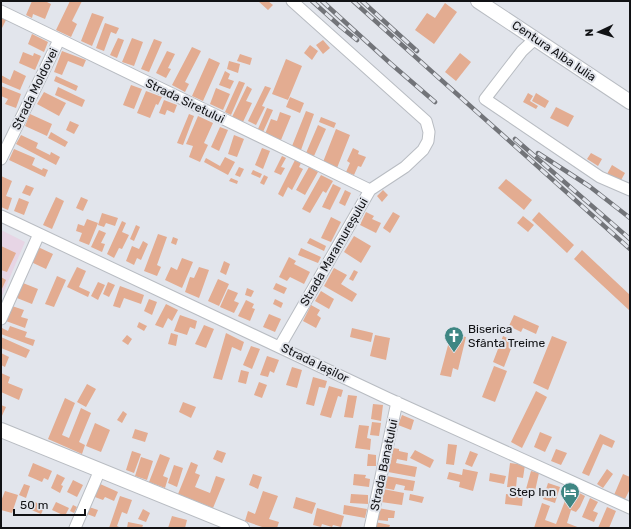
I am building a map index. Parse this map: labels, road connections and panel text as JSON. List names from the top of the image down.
{
  "streets": {
    "main road": ["Centura Alba Iulia"],
    "street": [
      "Strada Moldovei",
      "Strada Siretului",
      "Strada Maramureșului",
      "Strada Iașilor",
      "Strada Banatului"
    ]
  },
  "crossings": [
    ["Strada Moldovei", "Strada Siretului"],
    ["Strada Siretului", "Strada Maramureșului"],
    ["Strada Maramureșului", "Strada Iașilor"],
    ["Strada Iașilor", "Strada Banatului"]
  ],
  "places": {
    "church": ["Biserica Sfânta Treime"],
    "hotel": ["Step Inn"]
  },
  "scale_bar": "50 m",
  "north": "left"
}
